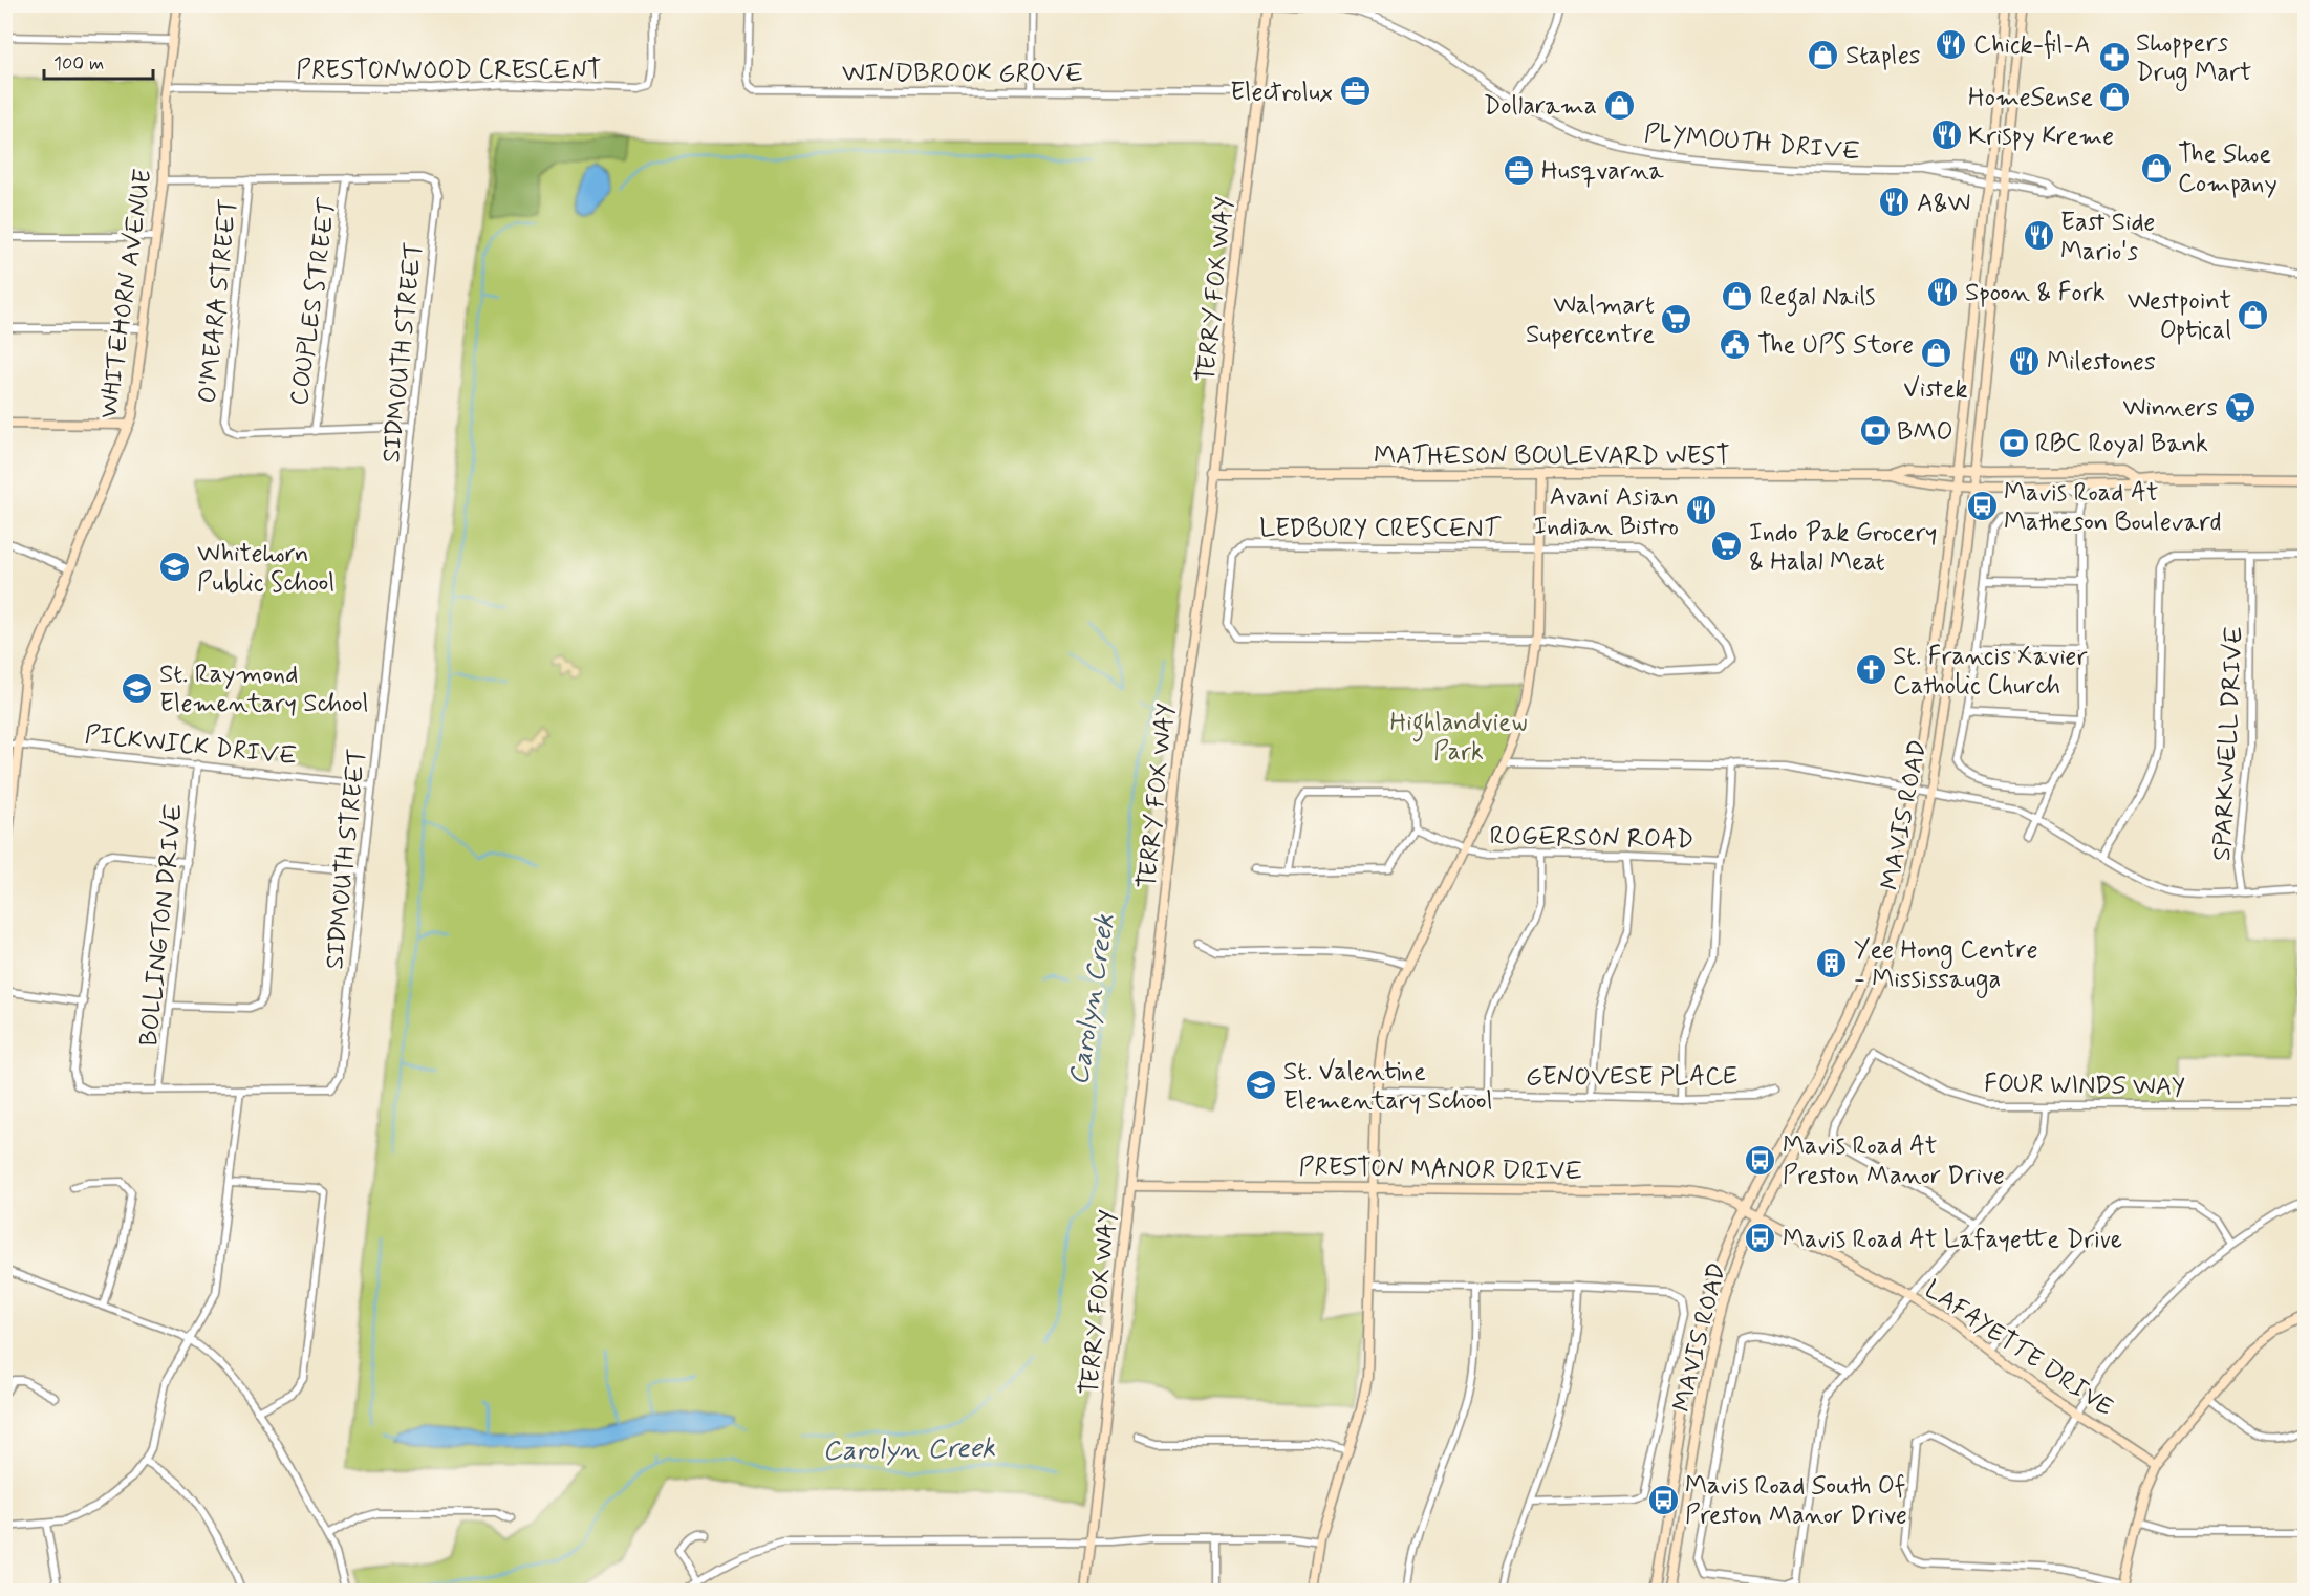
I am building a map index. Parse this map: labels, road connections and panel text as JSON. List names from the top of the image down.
{
  "streets": {
    "street": [
      "PRESTONWOOD CRESCENT",
      "WINDBROOK GROVE",
      "PLYMOUTH DRIVE",
      "TERRY FOX WAY",
      "WHITEHORN AVENUE",
      "O'MEARA STREET",
      "COUPLES STREET",
      "SIDMOUTH STREET",
      "MATHESON BOULEVARD WEST",
      "LEDBURY CRESCENT",
      "SPARKWELL DRIVE",
      "PICKWICK DRIVE",
      "MAVIS ROAD",
      "ROGERSON ROAD",
      "BOLLINGTON DRIVE",
      "GENOVESE PLACE",
      "FOUR WINDS WAY",
      "PRESTON MANOR DRIVE",
      "LAFAYETTE DRIVE"
    ]
  },
  "crossings": [
    ["PRESTONWOOD CRESCENT", "WHITEHORN AVENUE"],
    ["WINDBROOK GROVE", "TERRY FOX WAY"],
    ["PLYMOUTH DRIVE", "MAVIS ROAD"],
    ["TERRY FOX WAY", "MATHESON BOULEVARD WEST"],
    ["TERRY FOX WAY", "PRESTON MANOR DRIVE"],
    ["WHITEHORN AVENUE", "SIDMOUTH STREET"],
    ["WHITEHORN AVENUE", "PICKWICK DRIVE"],
    ["O'MEARA STREET", "COUPLES STREET"],
    ["O'MEARA STREET", "SIDMOUTH STREET"],
    ["COUPLES STREET", "SIDMOUTH STREET"],
    ["SIDMOUTH STREET", "PICKWICK DRIVE"],
    ["SIDMOUTH STREET", "BOLLINGTON DRIVE"],
    ["MATHESON BOULEVARD WEST", "MAVIS ROAD"],
    ["PICKWICK DRIVE", "BOLLINGTON DRIVE"],
    ["MAVIS ROAD", "PRESTON MANOR DRIVE"],
    ["MAVIS ROAD", "LAFAYETTE DRIVE"],
    ["PRESTON MANOR DRIVE", "LAFAYETTE DRIVE"]
  ],
  "water": ["Carolyn Creek"],
  "parks": ["Highlandview Park"],
  "places": {
    "restaurant": [
      "Chick-fil-A",
      "Krispy Kreme",
      "A&W",
      "East Side Mario's",
      "Spoon & Fork",
      "Milestones",
      "Avani Asian Indian Bistro"
    ],
    "shop": [
      "Staples",
      "HomeSense",
      "Dollarama",
      "The Shoe Company",
      "Regal Nails",
      "Westpoint Optical",
      "Vistek"
    ],
    "pharmacy": ["Shoppers Drug Mart"],
    "office": ["Electrolux", "Husqvarna"],
    "supermarket": ["Walmart Supercentre", "Winners", "Indo Pak Grocery & Halal Meat"],
    "public building": ["The UPS Store"],
    "bank": ["BMO", "RBC Royal Bank"],
    "bus stop": [
      "Mavis Road At Matheson Boulevard",
      "Mavis Road At Preston Manor Drive",
      "Mavis Road At Lafayette Drive",
      "Mavis Road South Of Preston Manor Drive"
    ],
    "school or university": ["Whitehorn Public School", "St. Raymond Elementary School", "St. Valentine Elementary School"],
    "church": ["St. Francis Xavier Catholic Church"],
    "building": ["Yee Hong Centre - Mississauga"]
  },
  "scale_bar": "100 m"
}
